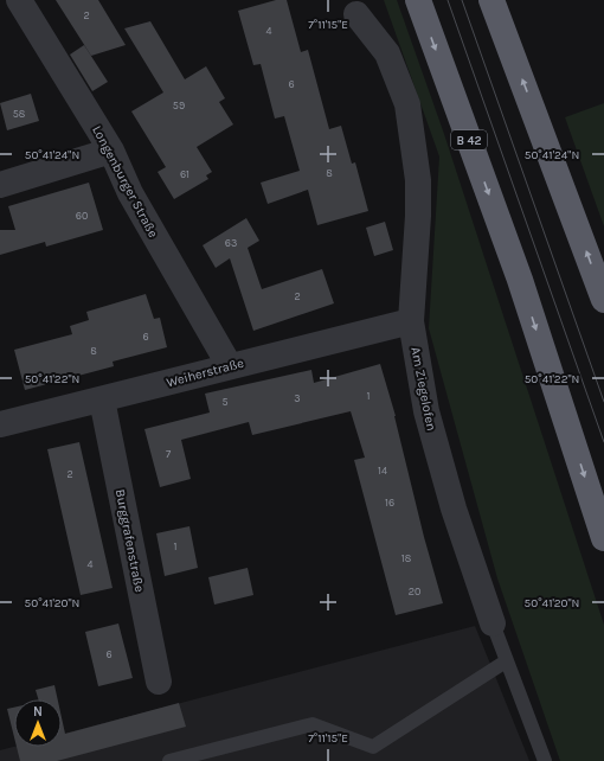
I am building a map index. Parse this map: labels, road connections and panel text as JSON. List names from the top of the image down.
{
  "streets": {
    "highway": ["B 42"],
    "street": [
      "Longenburger Straße",
      "Weiherstraße",
      "Am Ziegelofen",
      "Burggrafenstraße"
    ]
  },
  "crossings": [
    ["Longenburger Straße", "Weiherstraße"],
    ["Weiherstraße", "Am Ziegelofen"],
    ["Weiherstraße", "Burggrafenstraße"]
  ],
  "house_numbers": [
    "2",
    "4",
    "6",
    "59",
    "58",
    "8",
    "61",
    "60",
    "63",
    "2",
    "6",
    "8",
    "1",
    "3",
    "5",
    "7",
    "14",
    "2",
    "16",
    "1",
    "18",
    "4",
    "20",
    "6"
  ],
  "north": "top",
  "coordinates": [
    "7°11'15\"E",
    "50°41'24\"N",
    "50°41'22\"N",
    "50°41'20\"N"
  ]
}
